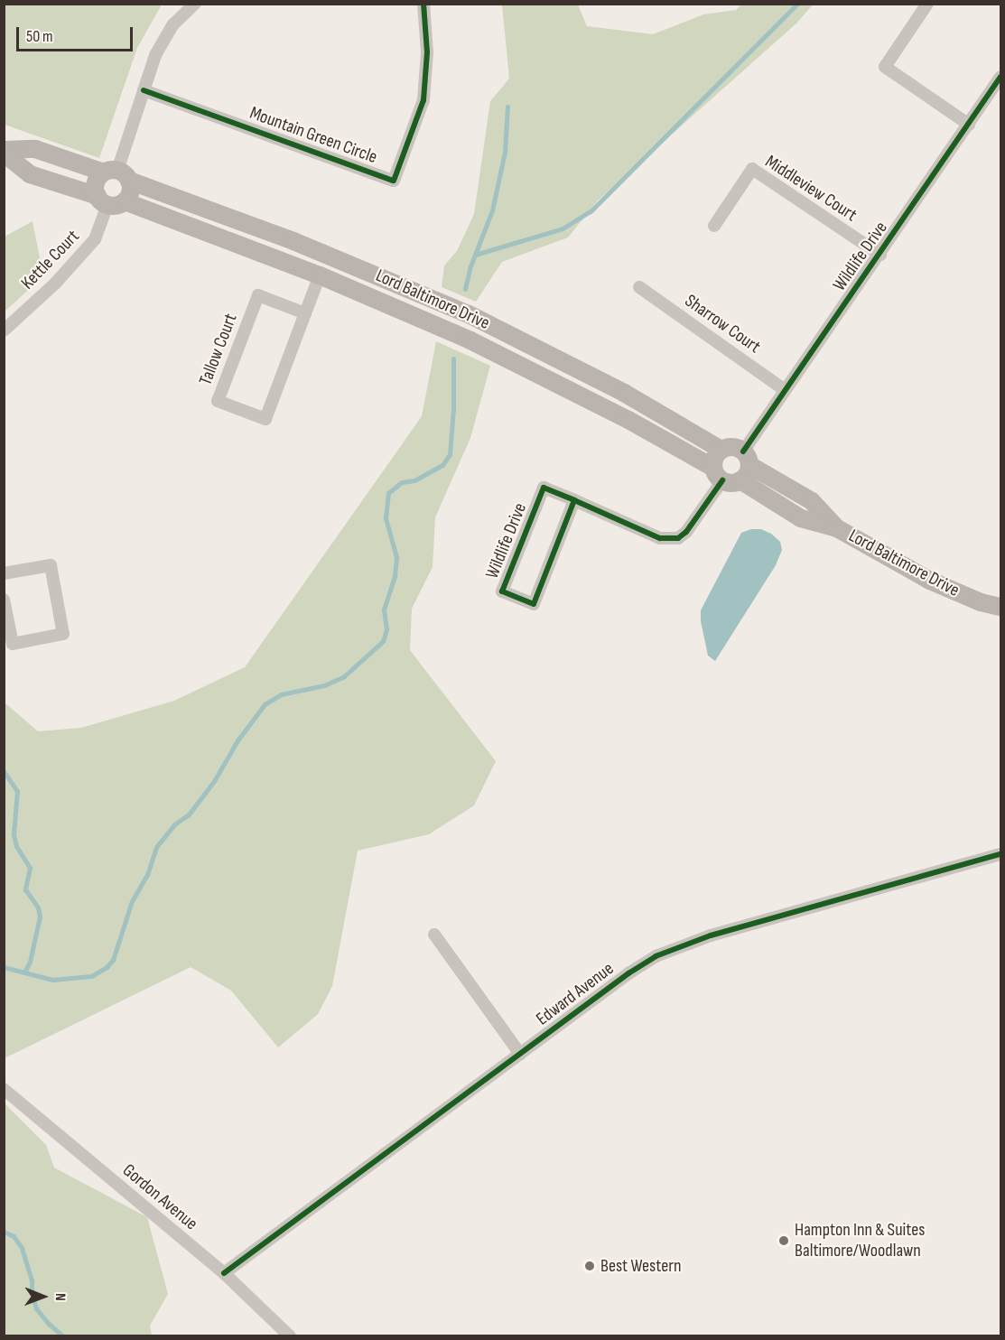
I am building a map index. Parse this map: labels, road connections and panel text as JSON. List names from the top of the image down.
{
  "streets": {
    "main road": ["Lord Baltimore Drive"],
    "street": [
      "Mountain Green Circle",
      "Middleview Court",
      "Wildlife Drive",
      "Kettle Court",
      "Sharrow Court",
      "Tallow Court",
      "Edward Avenue",
      "Gordon Avenue"
    ]
  },
  "crossings": [
    ["Middleview Court", "Wildlife Drive"],
    ["Wildlife Drive", "Lord Baltimore Drive"],
    ["Wildlife Drive", "Sharrow Court"],
    ["Kettle Court", "Lord Baltimore Drive"],
    ["Lord Baltimore Drive", "Tallow Court"],
    ["Edward Avenue", "Gordon Avenue"]
  ],
  "places": ["Hampton Inn & Suites Baltimore/Woodlawn", "Best Western"],
  "scale_bar": "50 m",
  "north": "right"
}
